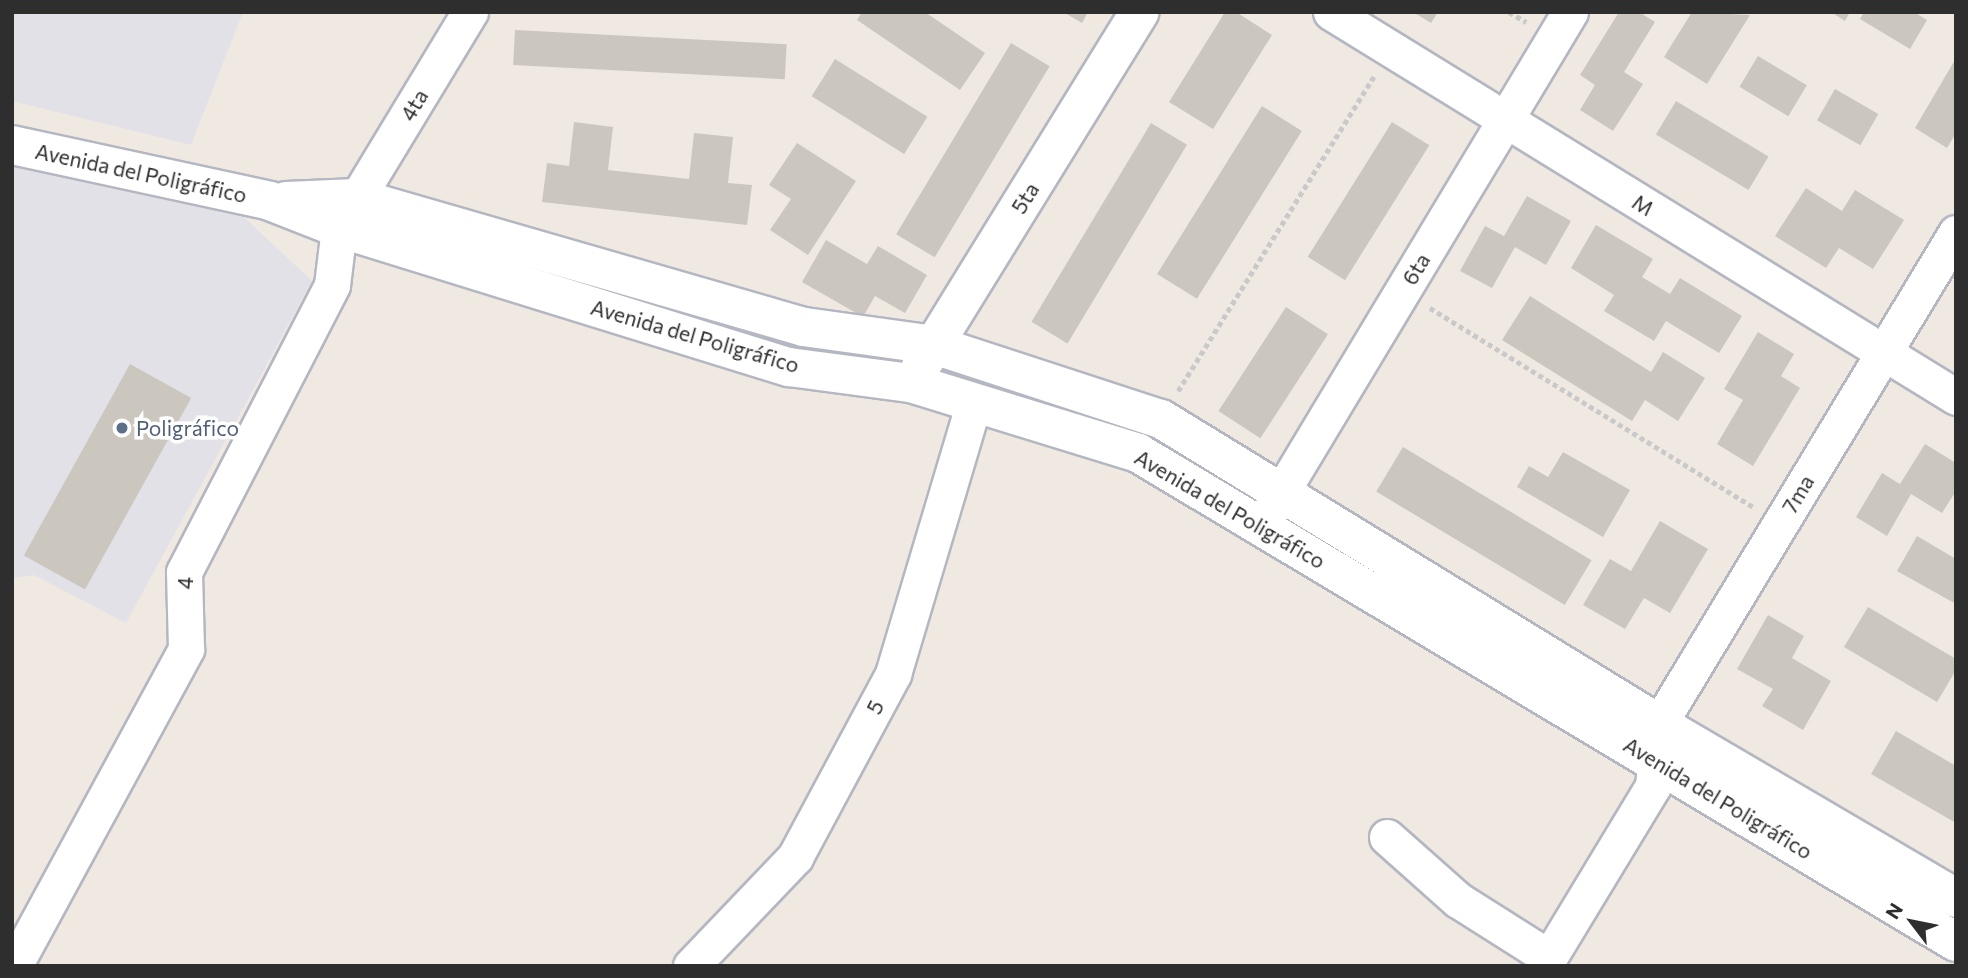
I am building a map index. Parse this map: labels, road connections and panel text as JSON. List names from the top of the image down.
{
  "streets": {
    "street": [
      "4ta",
      "Avenida del Poligráfico",
      "5ta",
      "M",
      "6ta",
      "7ma",
      "4",
      "5"
    ]
  },
  "crossings": [
    ["4ta", "Avenida del Poligráfico"],
    ["4ta", "4"],
    ["Avenida del Poligráfico", "5ta"],
    ["Avenida del Poligráfico", "6ta"],
    ["Avenida del Poligráfico", "7ma"],
    ["Avenida del Poligráfico", "4"],
    ["Avenida del Poligráfico", "5"],
    ["M", "6ta"],
    ["M", "7ma"]
  ],
  "places": ["Poligráfico"],
  "north": "top left"
}
